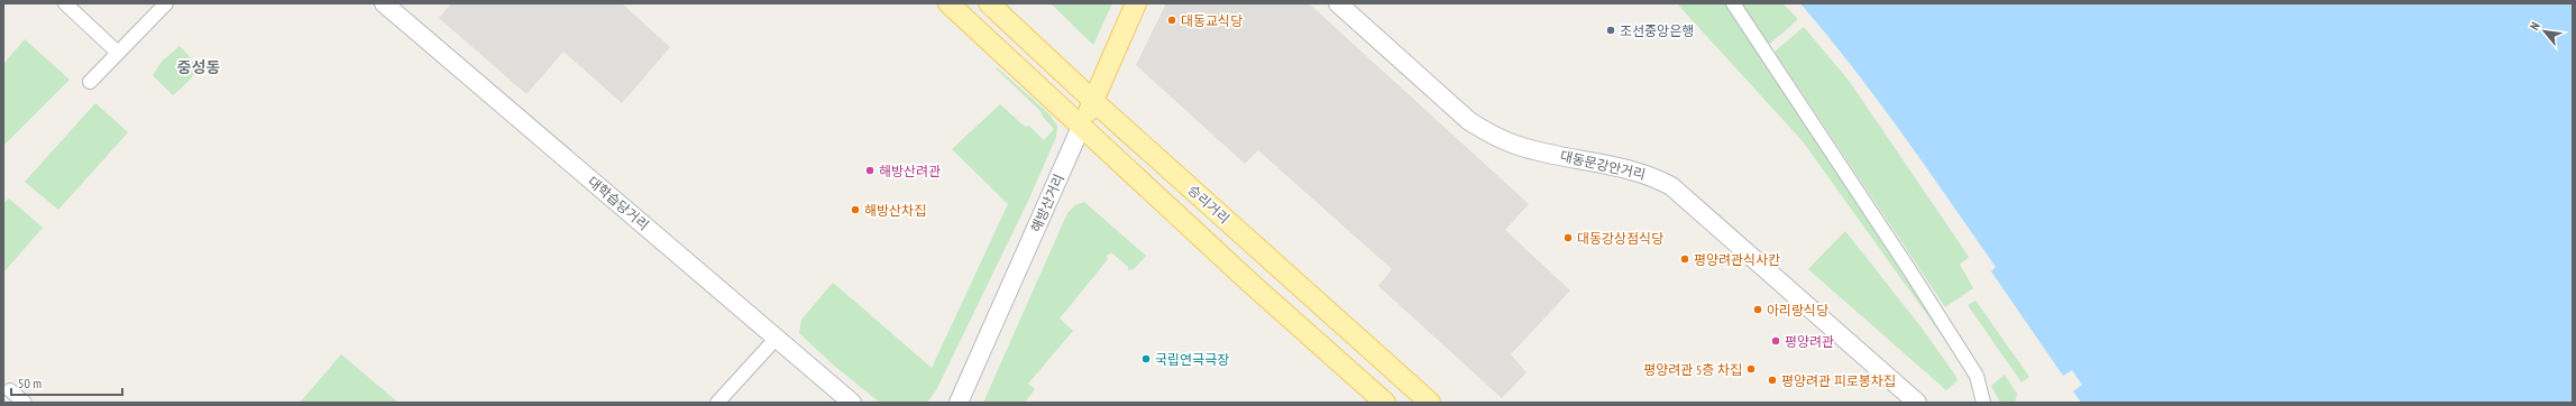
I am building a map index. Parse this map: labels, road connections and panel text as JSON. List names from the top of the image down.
{
  "streets": {
    "main road": [
      "대동문강안거리",
      "대학습당거리",
      "해방산거리",
      "승리거리"
    ]
  },
  "crossings": [
    ["해방산거리", "승리거리"]
  ],
  "districts": ["중성동"],
  "places": [
    "대동교식당",
    "조선중앙은행",
    "해방산려관",
    "해방산차집",
    "대동강상점식당",
    "평양려관식사칸",
    "아리랑식당",
    "평양려관",
    "국립연극극장",
    "평양려관 5층 차집",
    "평양려관 피로봉차집"
  ],
  "scale_bar": "50 m",
  "north": "top left"
}
